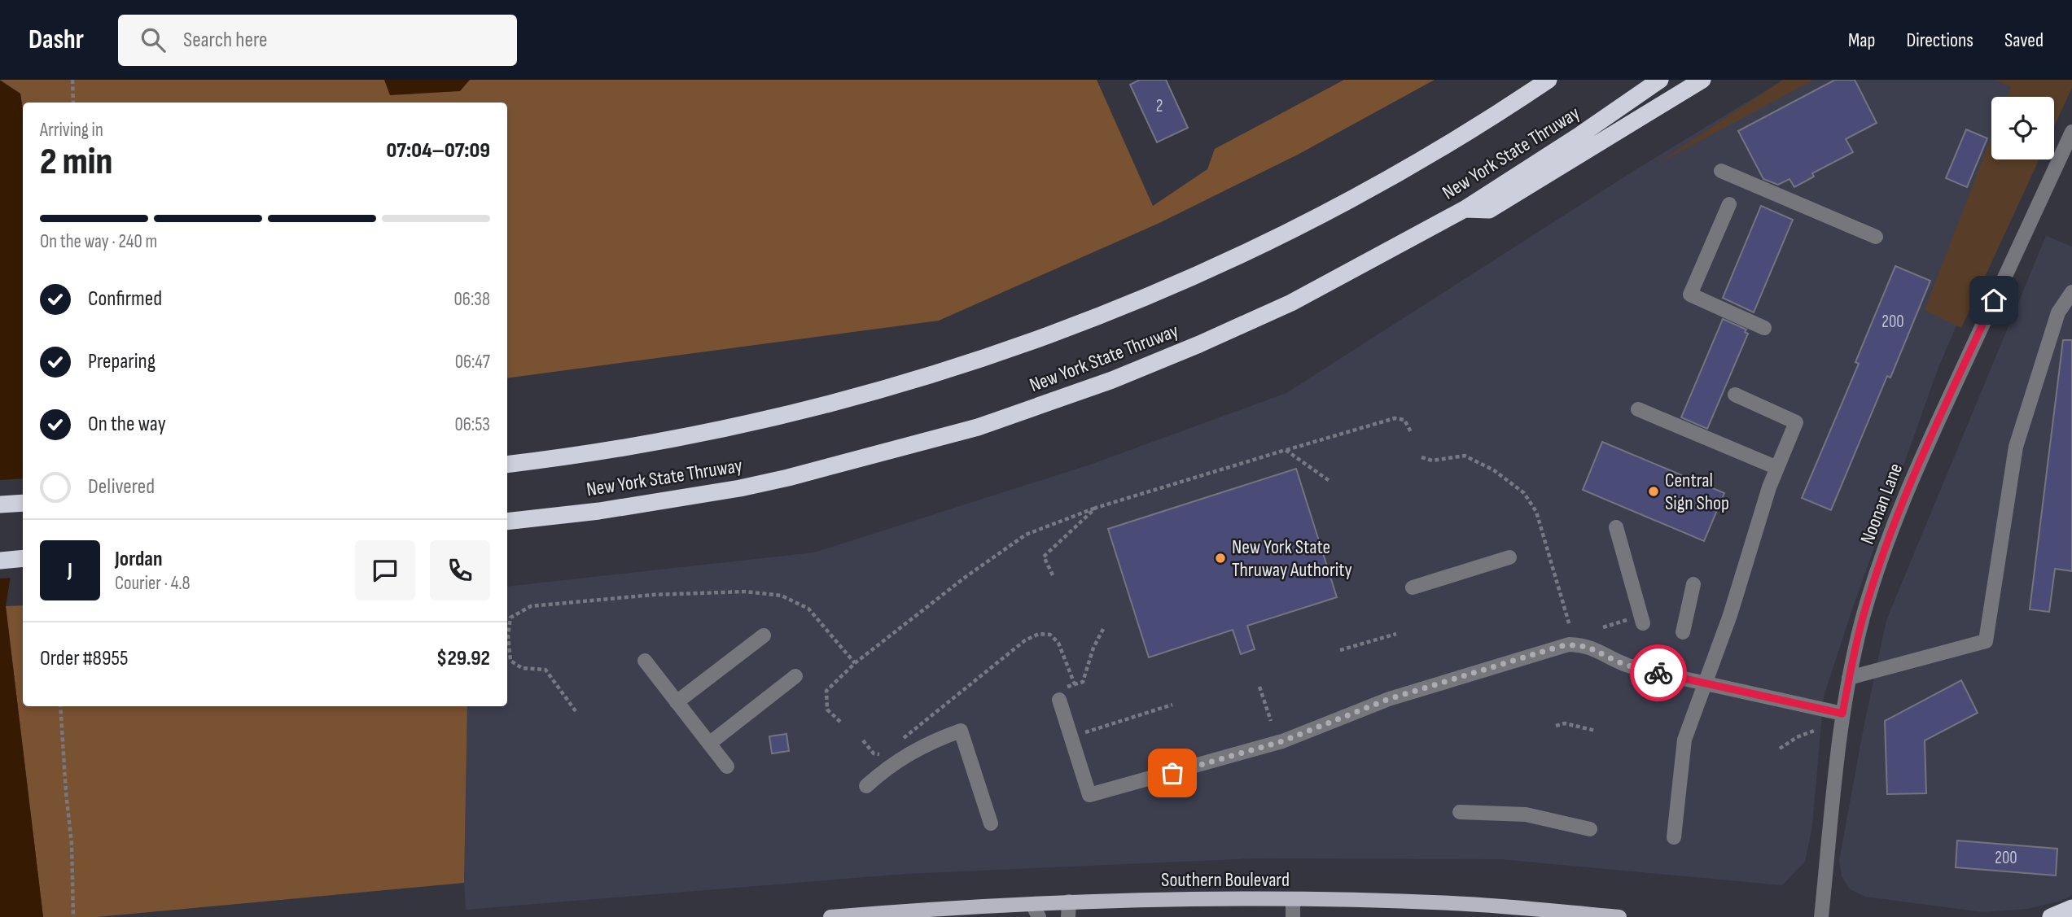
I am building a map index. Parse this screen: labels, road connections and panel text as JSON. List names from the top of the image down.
{
  "streets": {
    "highway": ["New York State Thruway"],
    "main road": ["Southern Boulevard"],
    "street": ["Noonan Lane"]
  },
  "places": ["Central Sign Shop", "New York State Thruway Authority"],
  "house_numbers": ["2", "200", "200"],
  "page": {
    "header": "Dashr",
    "search": "Search here",
    "nav": ["Map", "Directions", "Saved"],
    "heading": ["2 min", "Arriving in", "07:04–07:09"],
    "panel": [
      "Jordan",
      "Courier · 4.8",
      "Order #8955",
      "$29.92"
    ],
    "bar": "On the way · 240 m",
    "list": [
      ["Confirmed", "06:38"],
      ["Preparing", "06:47"],
      ["On the way", "06:53"],
      "Delivered"
    ],
    "round": "J"
  }
}
